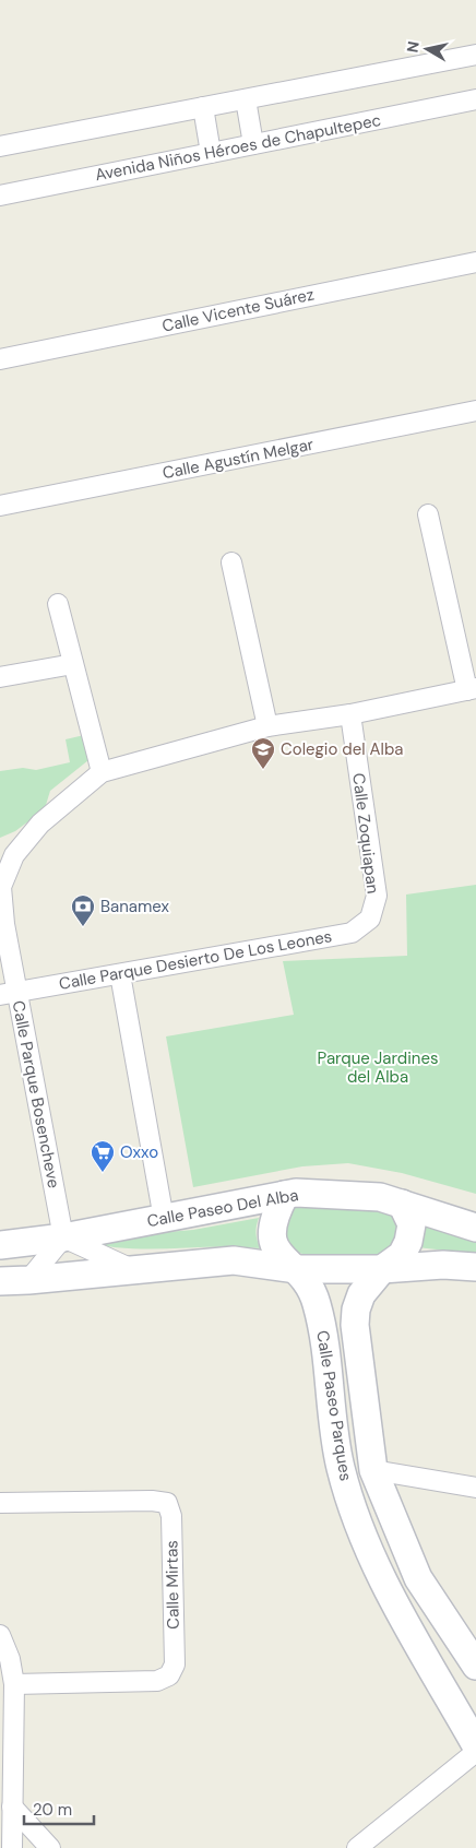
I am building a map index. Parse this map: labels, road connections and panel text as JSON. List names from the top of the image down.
{
  "streets": {
    "street": [
      "Avenida Niños Héroes de Chapultepec",
      "Calle Vicente Suárez",
      "Calle Agustín Melgar",
      "Calle Zoquiapan",
      "Calle Parque Desierto De Los Leones",
      "Calle Parque Bosencheve",
      "Calle Paseo Del Alba",
      "Calle Paseo Parques",
      "Calle Mirtas"
    ]
  },
  "crossings": [
    ["Calle Zoquiapan", "Calle Parque Desierto De Los Leones"],
    ["Calle Parque Desierto De Los Leones", "Calle Parque Bosencheve"],
    ["Calle Parque Bosencheve", "Calle Paseo Del Alba"],
    ["Calle Paseo Del Alba", "Calle Paseo Parques"]
  ],
  "parks": ["Parque Jardines del Alba"],
  "places": {
    "school or university": ["Colegio del Alba"],
    "bank": ["Banamex"],
    "supermarket": ["Oxxo"]
  },
  "scale_bar": "20 m",
  "north": "left"
}
